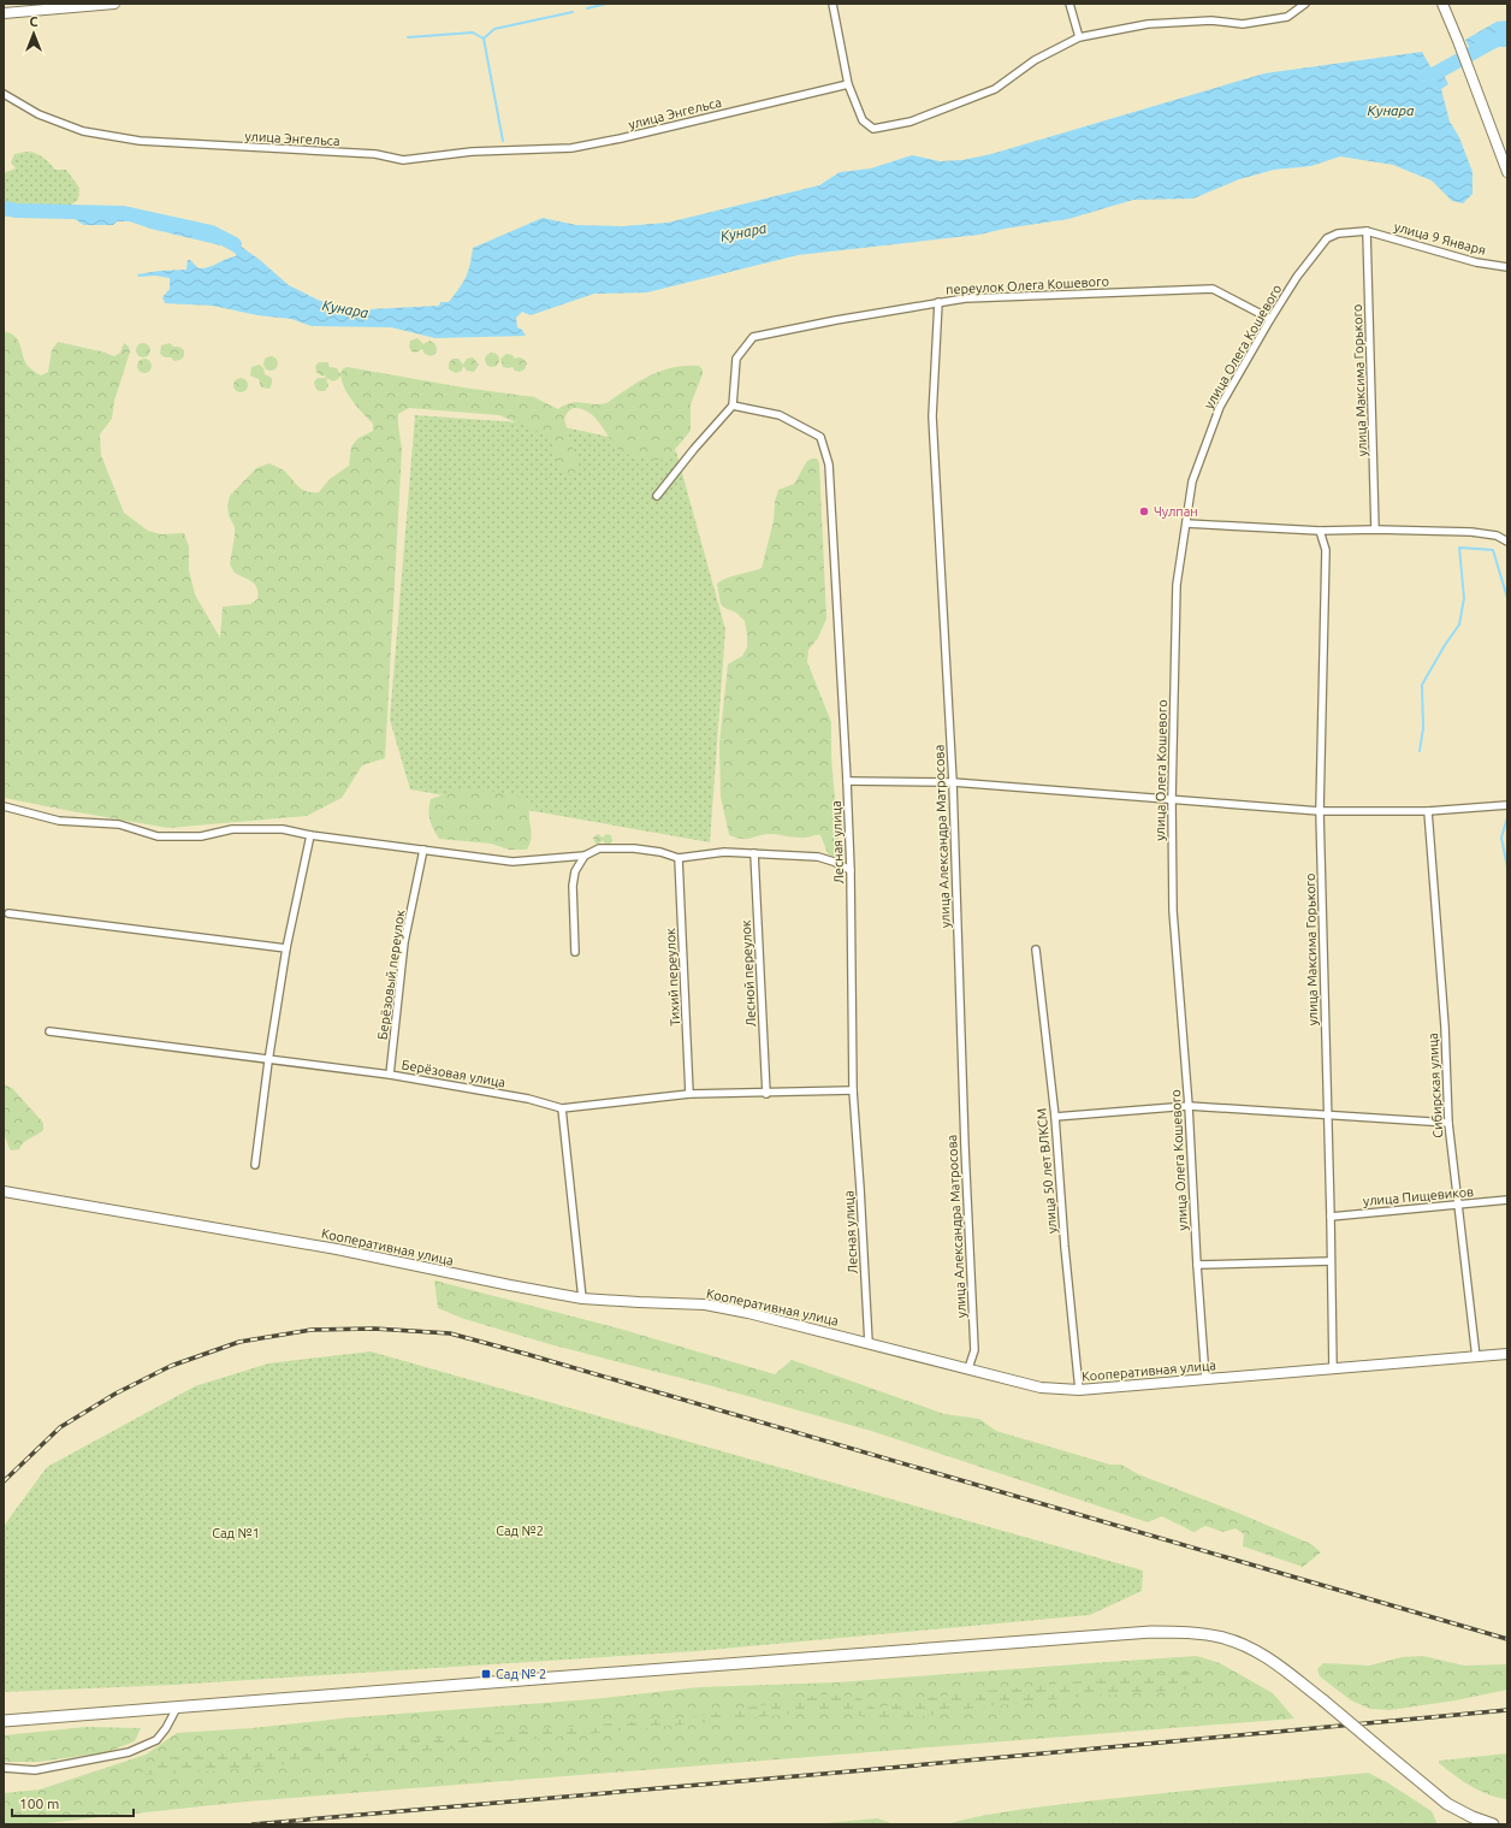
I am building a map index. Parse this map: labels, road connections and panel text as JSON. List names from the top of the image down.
{
  "streets": {
    "main road": ["Кооперативная улица"],
    "street": [
      "улица Энгельса",
      "улица 9 Января",
      "переулок Олега Кошевого",
      "улица Олега Кошевого",
      "улица Максима Горького",
      "улица Александра Матросова",
      "Лесная улица",
      "Лесной переулок",
      "Берёзовый переулок",
      "Тихий переулок",
      "Берёзовая улица",
      "Сибирская улица",
      "улица 50 лет ВЛКСМ",
      "улица Пищевиков"
    ]
  },
  "crossings": [
    ["улица 9 Января", "улица Олега Кошевого"],
    ["улица 9 Января", "улица Максима Горького"],
    ["переулок Олега Кошевого", "улица Олега Кошевого"],
    ["переулок Олега Кошевого", "улица Александра Матросова"],
    ["переулок Олега Кошевого", "Лесная улица"],
    ["улица Олега Кошевого", "улица Максима Горького"],
    ["улица Олега Кошевого", "Кооперативная улица"],
    ["улица Максима Горького", "улица Пищевиков"],
    ["улица Максима Горького", "Кооперативная улица"],
    ["улица Александра Матросова", "Кооперативная улица"],
    ["Лесная улица", "Берёзовая улица"],
    ["Лесная улица", "Кооперативная улица"],
    ["Лесной переулок", "Берёзовая улица"],
    ["Берёзовый переулок", "Берёзовая улица"],
    ["Тихий переулок", "Берёзовая улица"],
    ["Сибирская улица", "улица Пищевиков"],
    ["Сибирская улица", "Кооперативная улица"],
    ["улица 50 лет ВЛКСМ", "Кооперативная улица"]
  ],
  "water": ["Кунара"],
  "parks": ["Сад №2", "Сад №1"],
  "places": {
    "other": ["Чулпан"],
    "transit": ["Сад № 2"]
  },
  "scale_bar": "100 m",
  "north": "top"
}
